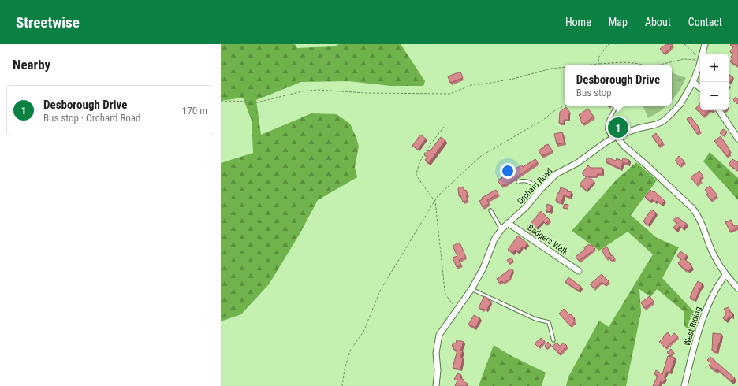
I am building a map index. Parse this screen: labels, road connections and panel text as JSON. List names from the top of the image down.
{
  "streets": {
    "street": ["Orchard Road", "Badgers Walk", "West Riding"]
  },
  "crossings": [
    ["Orchard Road", "Badgers Walk"]
  ],
  "page": {
    "header": "Streetwise",
    "nav": [
      "Home",
      "Map",
      "About",
      "Contact"
    ],
    "heading": "Nearby",
    "map_buttons": ["+", "−"],
    "popup": ["Desborough Drive", "Bus stop"],
    "list": [
      {
        "mark": "1",
        "name": "Desborough Drive",
        "note": "Bus stop · Orchard Road",
        "value": "170 m"
      }
    ],
    "pins": "1"
  }
}
